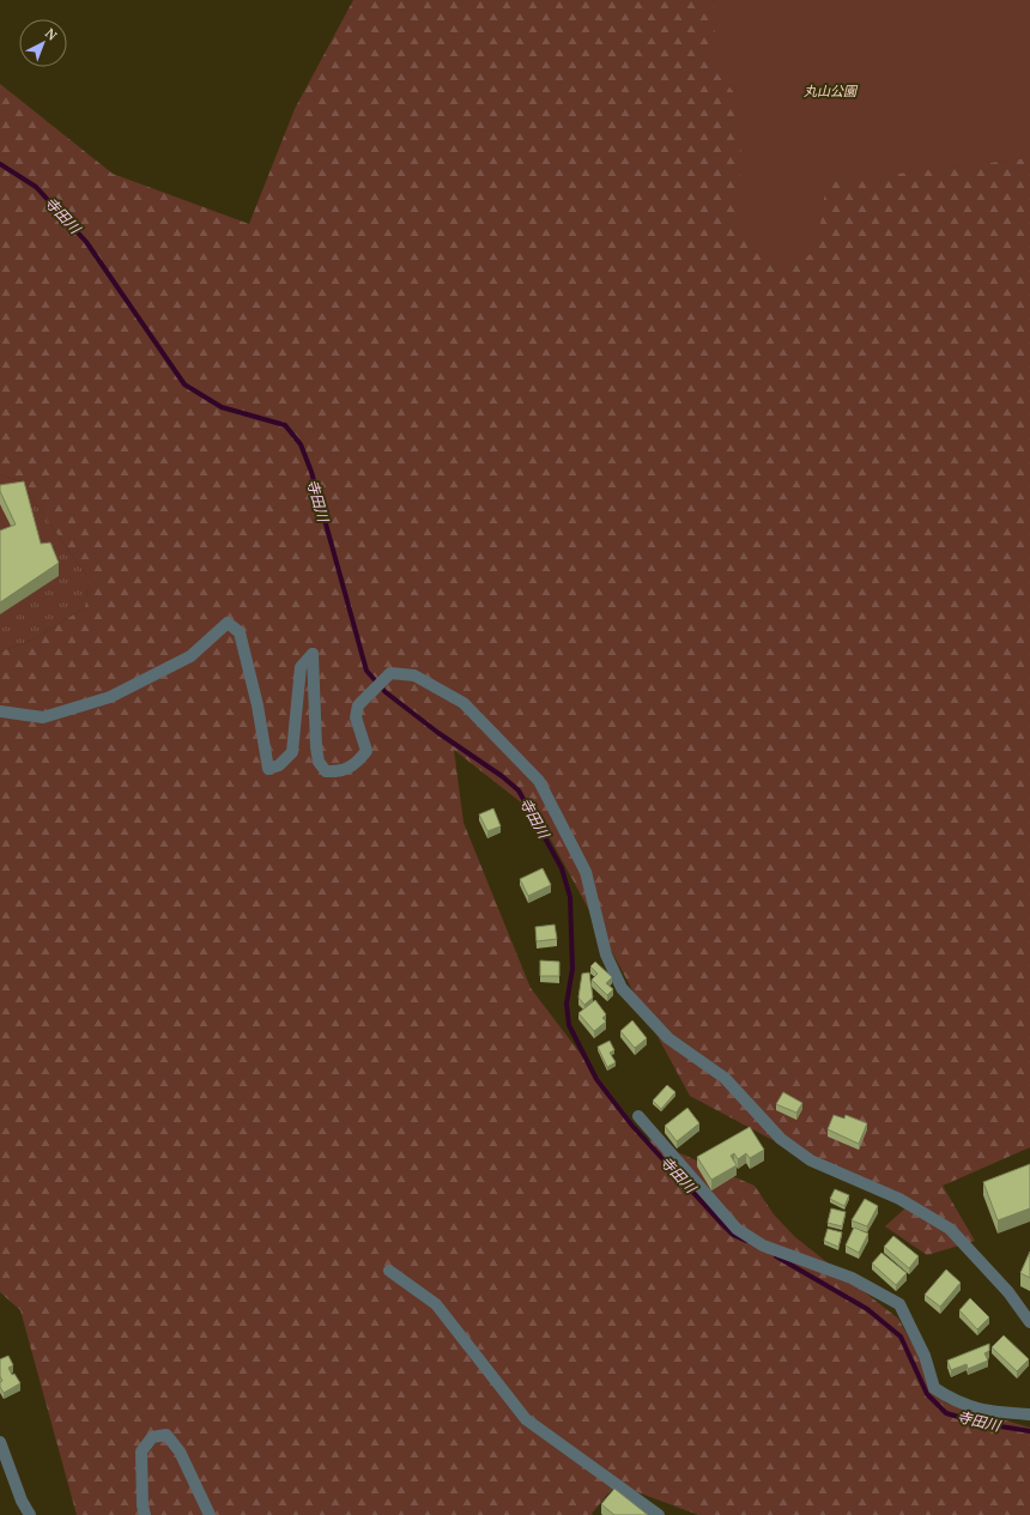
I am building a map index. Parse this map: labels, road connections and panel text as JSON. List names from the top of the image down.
{
  "water": ["寺田川"],
  "parks": ["丸山公園"],
  "north": "top right"
}
